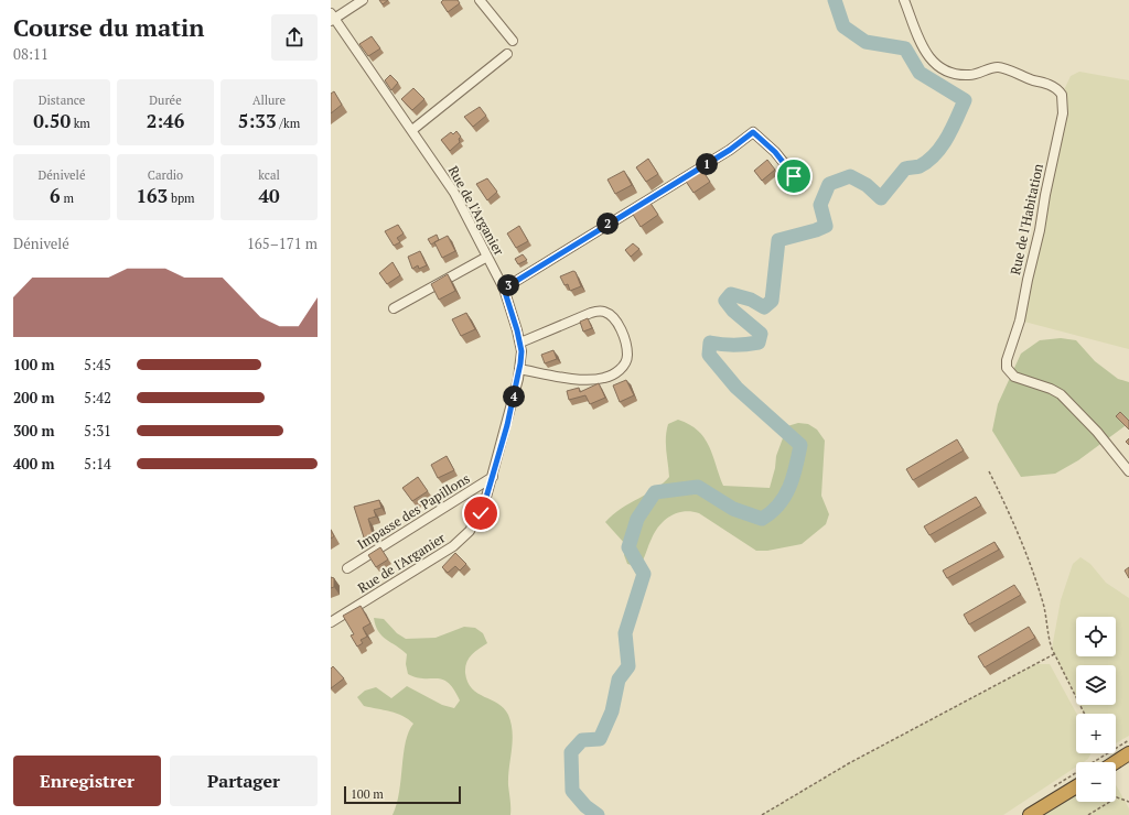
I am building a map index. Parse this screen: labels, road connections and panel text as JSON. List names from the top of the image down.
{
  "streets": {
    "street": ["Rue de l'Arganier", "Rue de l'Habitation", "Impasse des Papillons"]
  },
  "crossings": [
    ["Rue de l'Arganier", "Impasse des Papillons"]
  ],
  "scale_bar": "100 m",
  "page": {
    "heading": ["Course du matin", "08:11"],
    "stats": [
      ["Distance", "0.50 km"],
      ["Durée", "2:46"],
      ["Allure", "5:33 /km"],
      ["Dénivelé", "6 m"],
      ["Cardio", "163 bpm"],
      ["kcal", "40"]
    ],
    "pins": [
      "1",
      "2",
      "3",
      "4"
    ],
    "chart": ["Dénivelé", "165–171 m"],
    "list": [
      {
        "name": "100 m",
        "note": "5:45"
      },
      {
        "name": "200 m",
        "note": "5:42"
      },
      {
        "name": "300 m",
        "note": "5:31"
      },
      {
        "name": "400 m",
        "note": "5:14"
      }
    ],
    "map_buttons": ["+", "−"],
    "buttons": ["Enregistrer", "Partager"],
    "scale": "100 m"
  }
}
